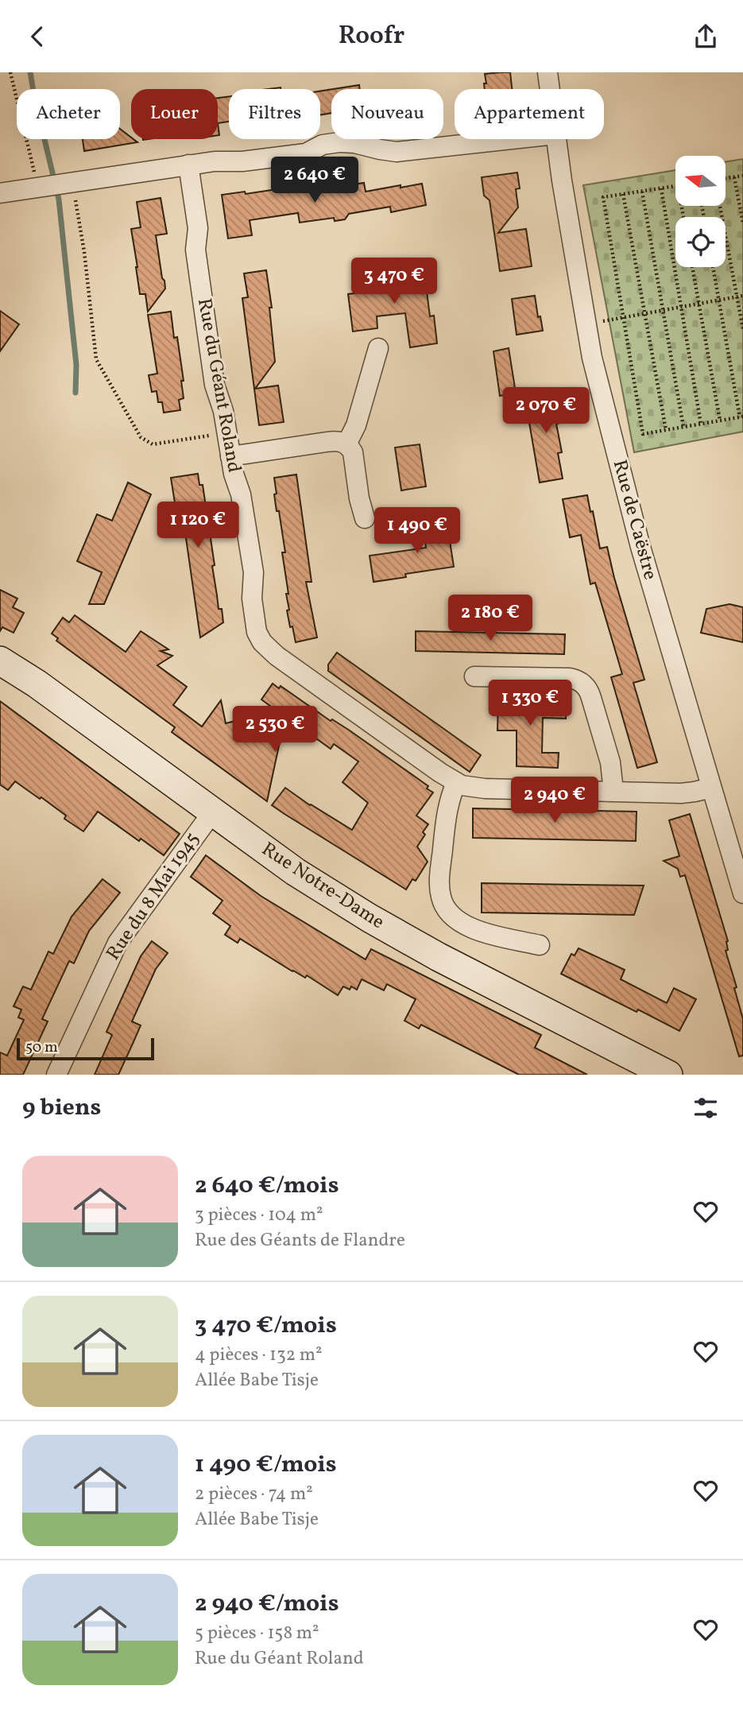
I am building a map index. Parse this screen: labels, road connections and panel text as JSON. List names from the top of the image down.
{
  "streets": {
    "main road": ["Rue Notre-Dame"],
    "street": ["Rue du Géant Roland", "Rue de Caëstre", "Rue du 8 Mai 1945"]
  },
  "crossings": [
    ["Rue du Géant Roland", "Rue de Caëstre"],
    ["Rue Notre-Dame", "Rue du 8 Mai 1945"]
  ],
  "scale_bar": "50 m",
  "north": "left",
  "page": {
    "header": "Roofr",
    "chip": [
      "Acheter",
      "Louer",
      "Filtres",
      "Nouveau",
      "Appartement"
    ],
    "price": [
      "2 640 €",
      "3 470 €",
      "2 070 €",
      "1 120 €",
      "1 490 €",
      "2 180 €",
      "1 330 €",
      "2 530 €",
      "2 940 €"
    ],
    "scale": "50 m",
    "heading": "9 biens",
    "list": [
      {
        "name": "2 640 €/mois",
        "note": "3 pièces · 104 m² · Rue des Géants de Flandre"
      },
      {
        "name": "3 470 €/mois",
        "note": "4 pièces · 132 m² · Allée Babe Tisje"
      },
      {
        "name": "1 490 €/mois",
        "note": "2 pièces · 74 m² · Allée Babe Tisje"
      },
      {
        "name": "2 940 €/mois",
        "note": "5 pièces · 158 m² · Rue du Géant Roland"
      }
    ]
  }
}
